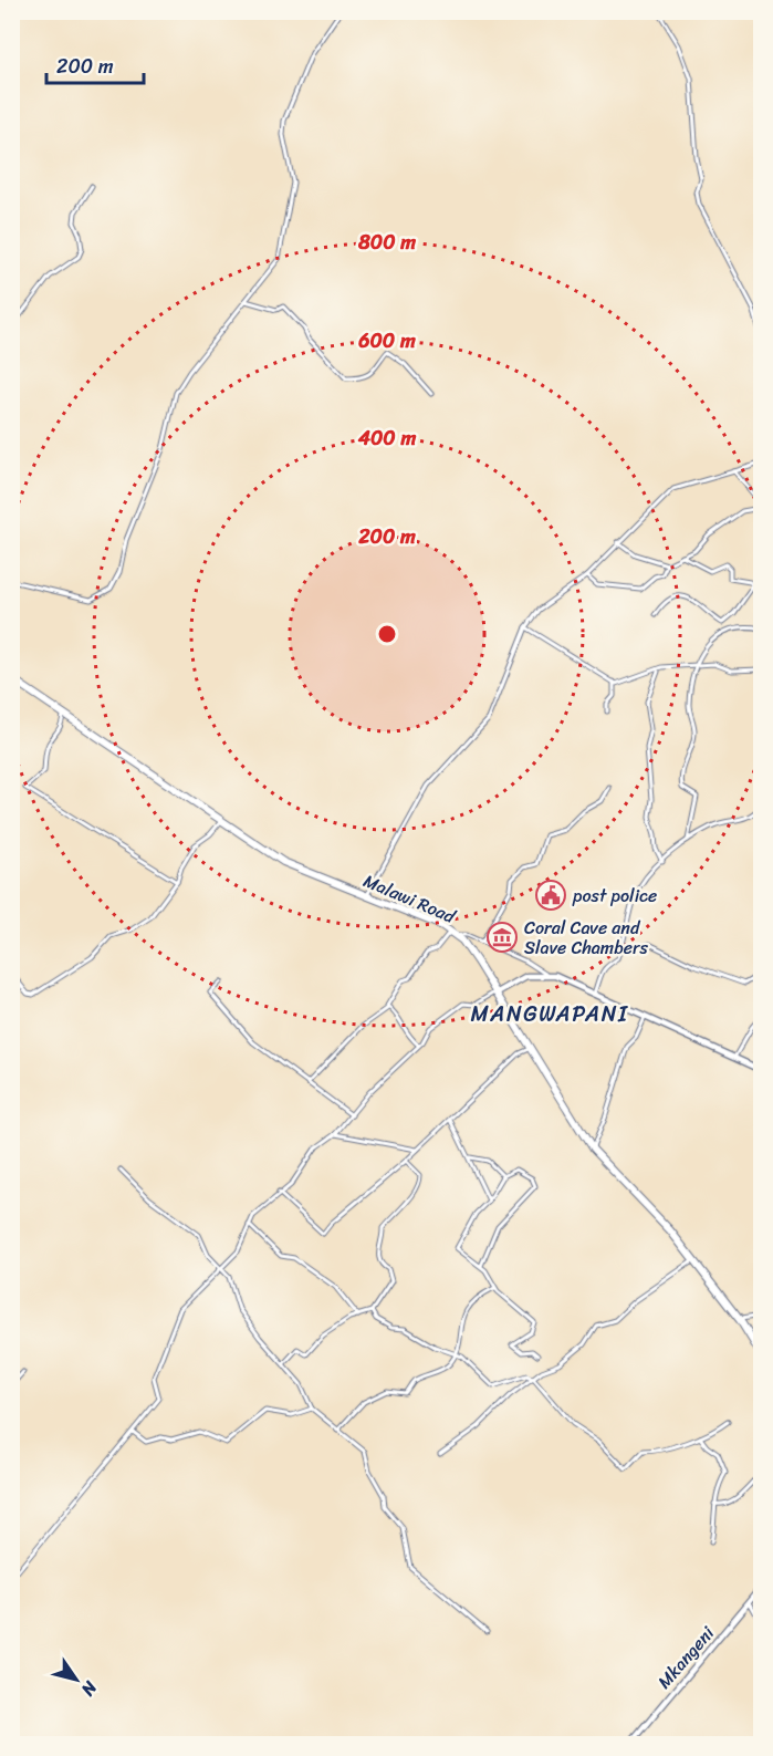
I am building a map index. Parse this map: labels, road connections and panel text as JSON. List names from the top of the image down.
{
  "streets": {
    "main road": ["Malawi Road"],
    "street": ["Mkangeni"]
  },
  "districts": ["MANGWAPANI"],
  "places": {
    "public building": ["post police"],
    "museum": ["Coral Cave and Slave Chambers"]
  },
  "scale_bar": "200 m",
  "north": "bottom right",
  "rings": [
    "800 m",
    "600 m",
    "400 m",
    "200 m"
  ]
}
